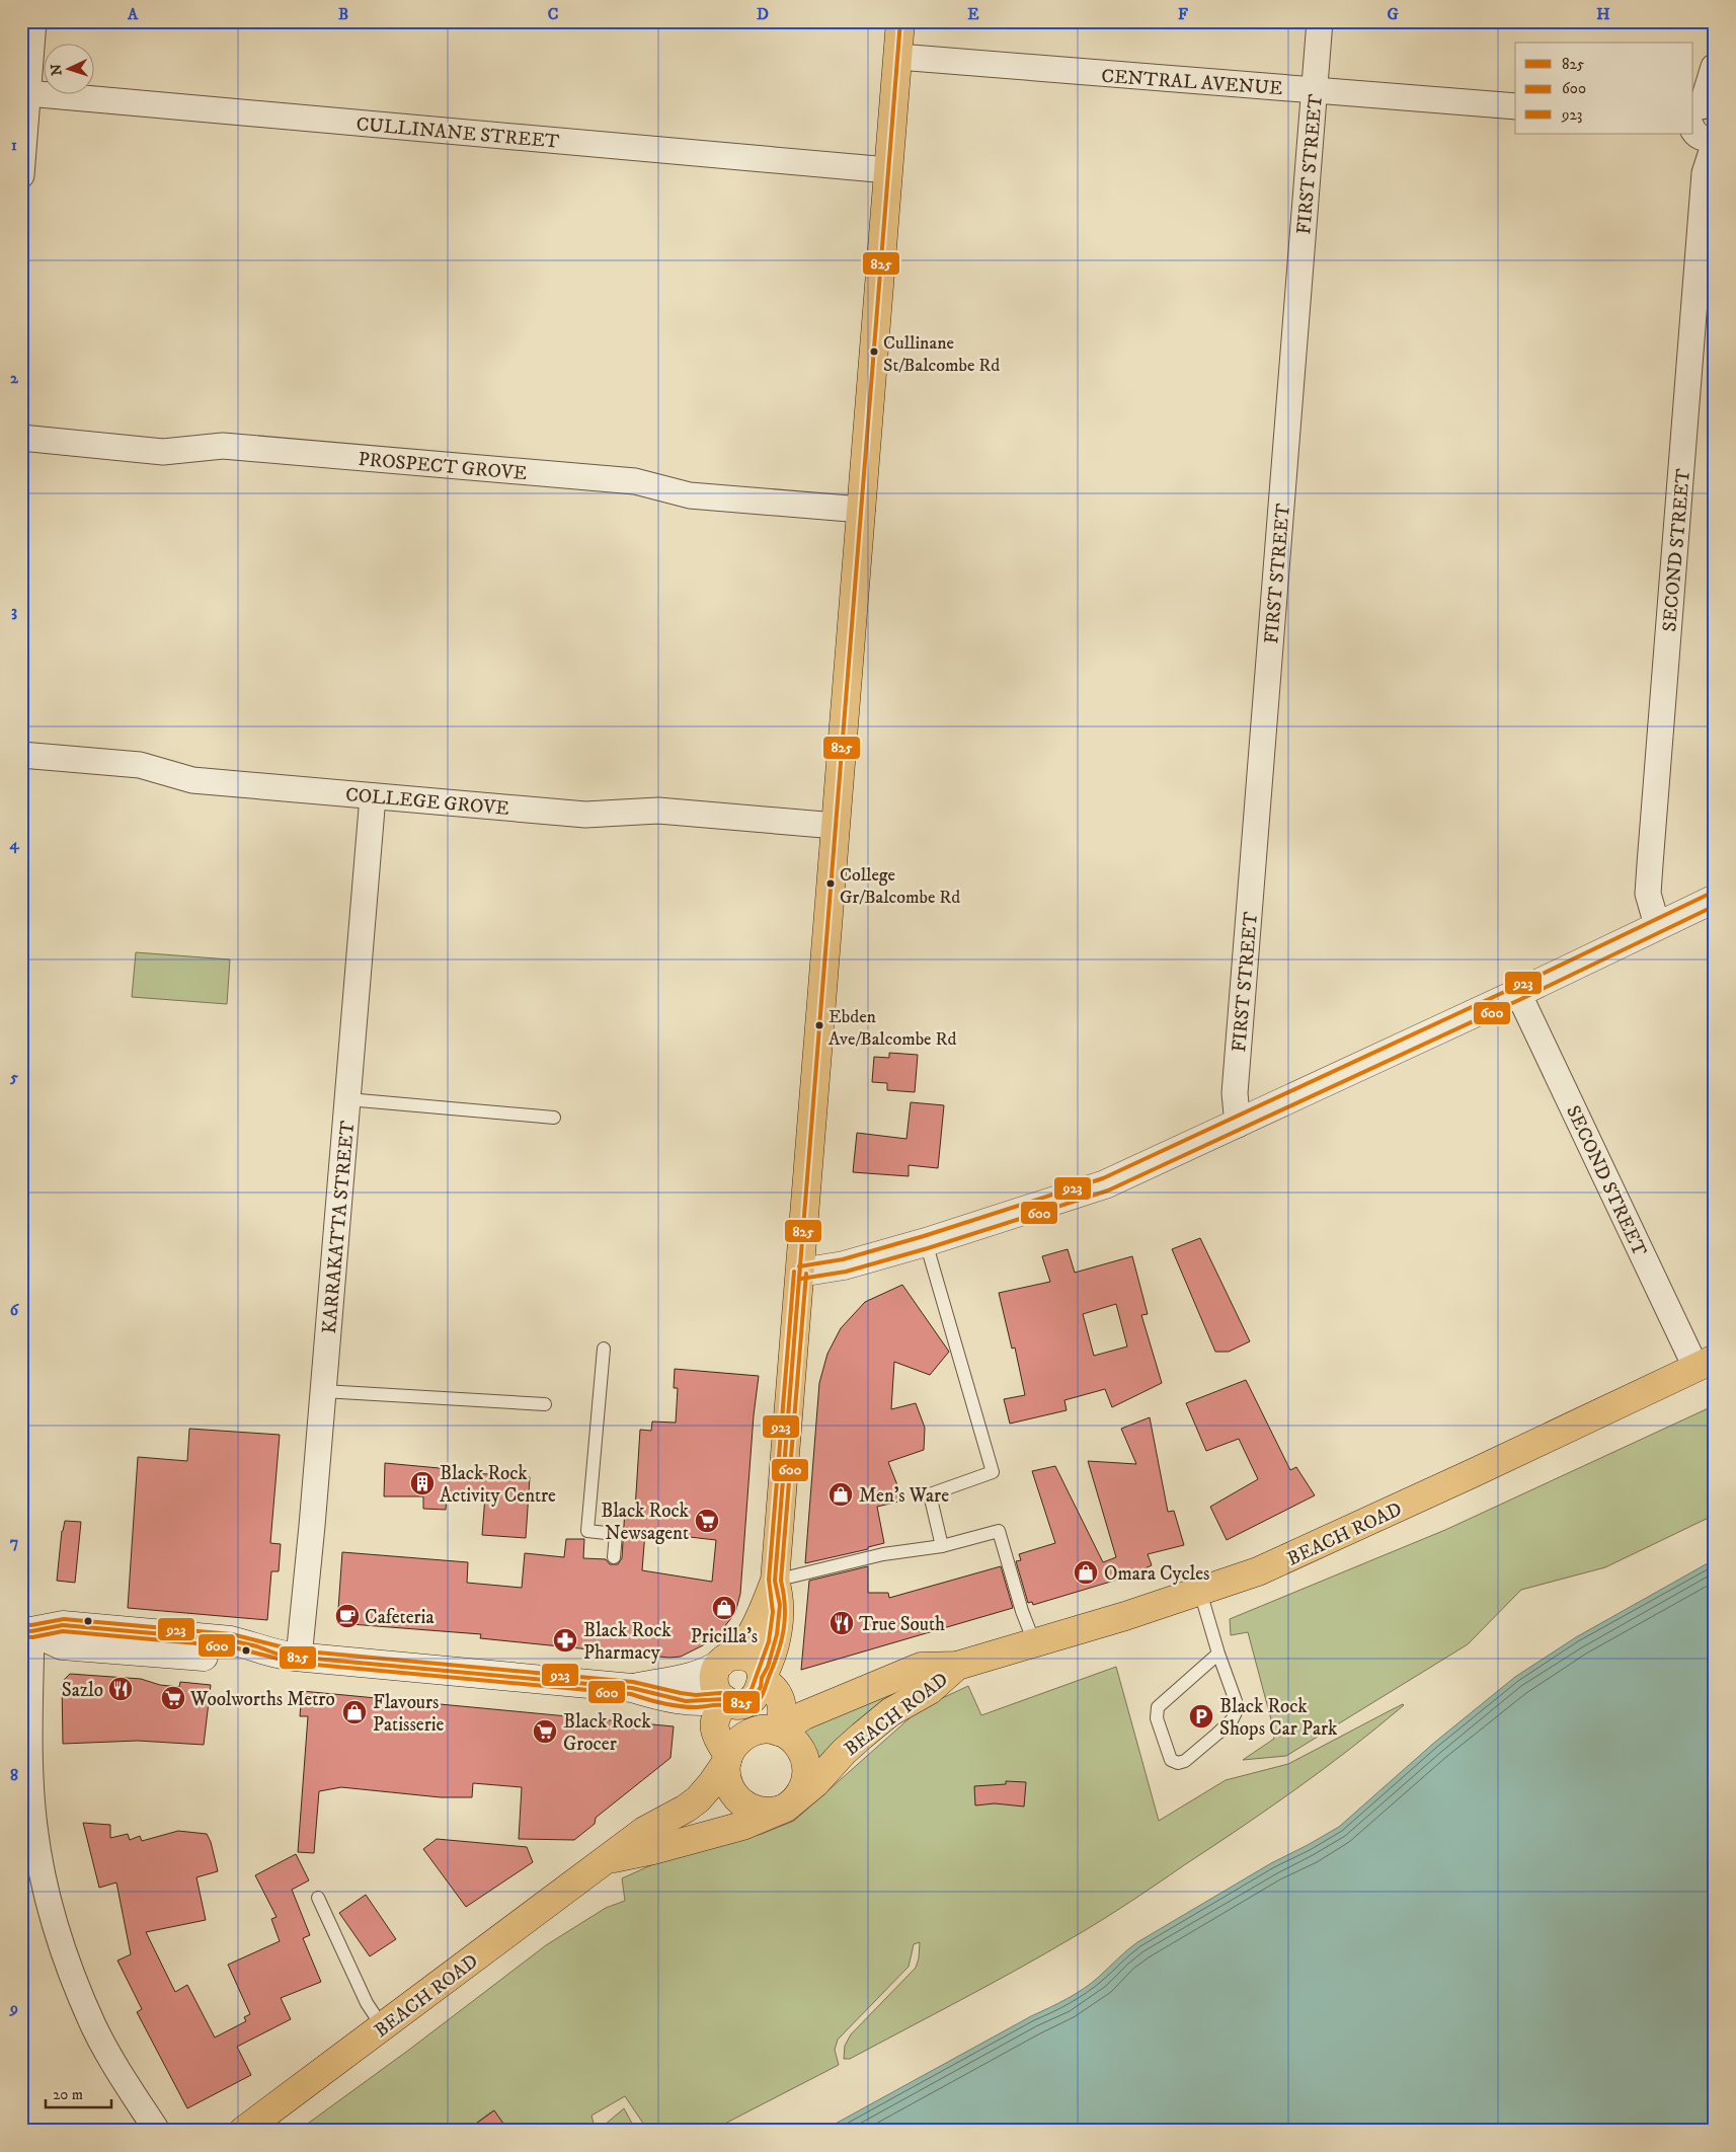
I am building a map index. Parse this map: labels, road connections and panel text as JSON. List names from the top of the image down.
{
  "streets": {
    "main road": ["BEACH ROAD"],
    "street": [
      "CENTRAL AVENUE",
      "CULLINANE STREET",
      "FIRST STREET",
      "PROSPECT GROVE",
      "SECOND STREET",
      "COLLEGE GROVE",
      "KARRAKATTA STREET"
    ]
  },
  "crossings": [
    ["CENTRAL AVENUE", "FIRST STREET"],
    ["SECOND STREET", "BEACH ROAD"],
    ["COLLEGE GROVE", "KARRAKATTA STREET"]
  ],
  "places": {
    "other": ["Cullinane St/Balcombe Rd", "College Gr/Balcombe Rd", "Ebden Ave/Balcombe Rd"],
    "building": ["Black Rock Activity Centre"],
    "shop": [
      "Men's Ware",
      "Omara Cycles",
      "Pricilla's",
      "Flavours Patisserie"
    ],
    "supermarket": ["Black Rock Newsagent", "Woolworths Metro", "Black Rock Grocer"],
    "cafe": ["Cafeteria"],
    "restaurant": ["True South", "Sazlo"],
    "pharmacy": ["Black Rock Pharmacy"],
    "parking": ["Black Rock Shops Car Park"]
  },
  "lines": ["transit line 825", "transit line 923", "transit line 600"],
  "legend": ["825", "600", "923"],
  "scale_bar": "20 m",
  "north": "left",
  "grid": {
    "columns": [
      "A",
      "B",
      "C",
      "D",
      "E",
      "F",
      "G",
      "H"
    ],
    "rows": [
      "1",
      "2",
      "3",
      "4",
      "5",
      "6",
      "7",
      "8",
      "9"
    ]
  }
}
